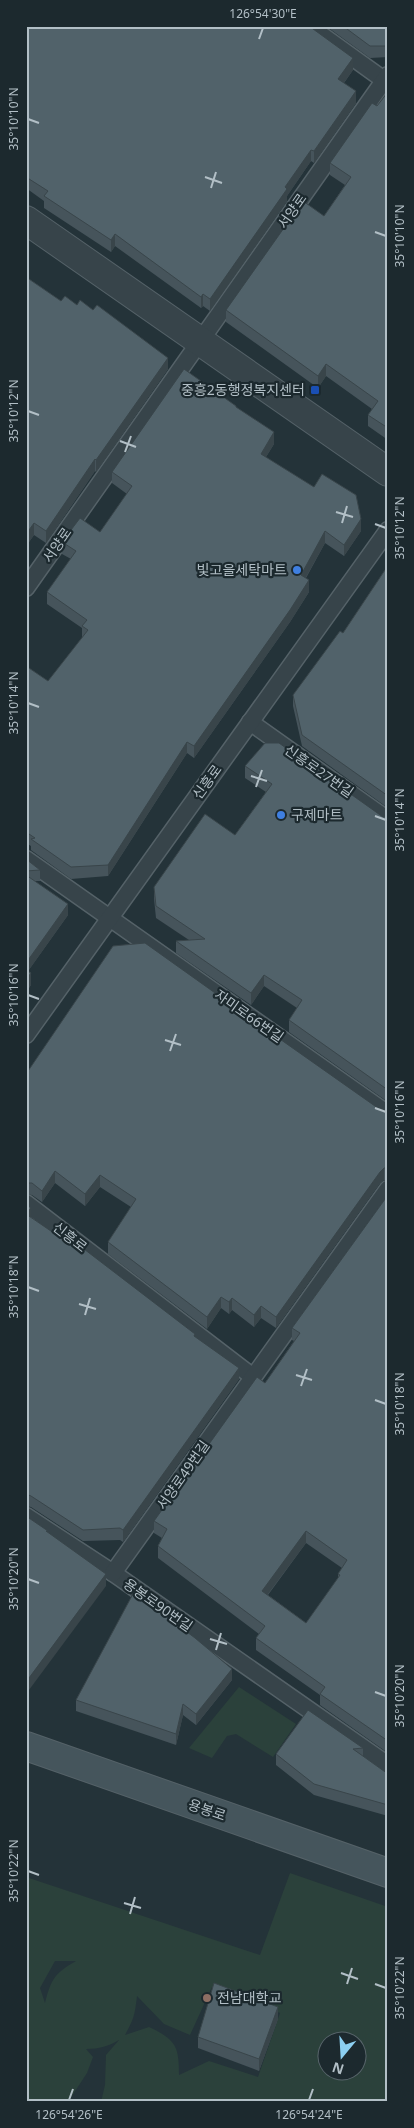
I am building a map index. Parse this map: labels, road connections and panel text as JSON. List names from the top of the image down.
{
  "streets": {
    "main road": ["용봉로"],
    "lane": [
      "서양로",
      "신흥로27번길",
      "신흥로",
      "자미로66번길",
      "서양로49번길",
      "용봉로90번길"
    ]
  },
  "crossings": [
    ["신흥로27번길", "신흥로"],
    ["신흥로", "자미로66번길"],
    ["신흥로", "서양로49번길"],
    ["서양로49번길", "용봉로90번길"]
  ],
  "places": {
    "transit": ["중흥2동행정복지센터"],
    "other": ["빛고을세탁마트", "구제마트", "전남대학교"]
  },
  "north": "bottom",
  "coordinates": [
    "126°54'30\"E",
    "35°10'10\"N",
    "35°10'12\"N",
    "35°10'14\"N",
    "35°10'16\"N",
    "35°10'18\"N",
    "35°10'20\"N",
    "35°10'22\"N",
    "126°54'26\"E",
    "126°54'24\"E"
  ]
}
